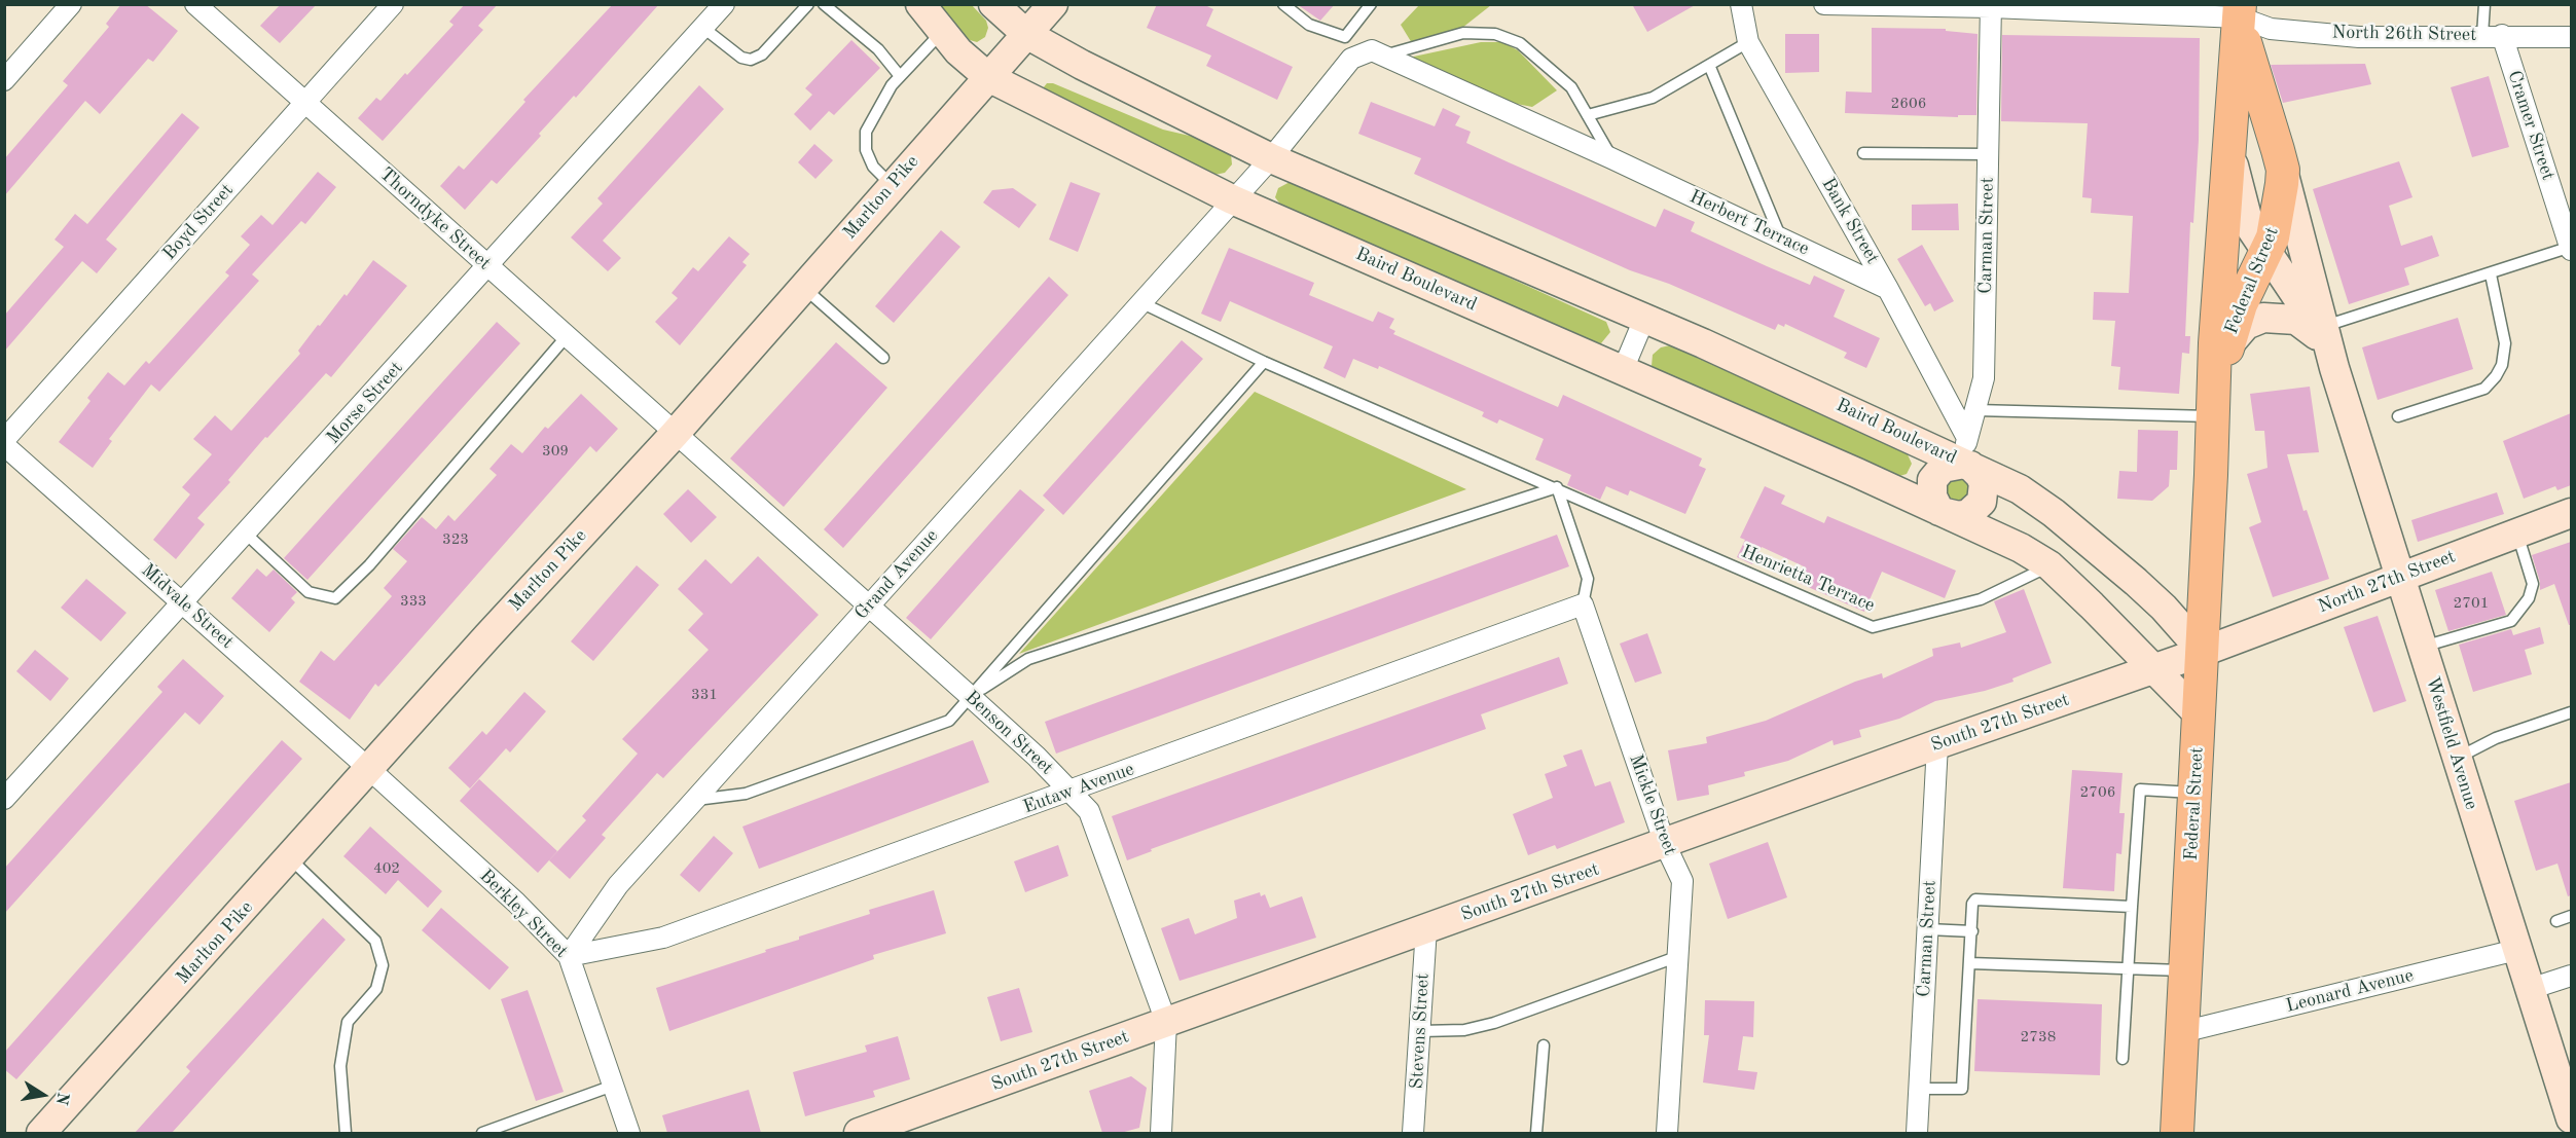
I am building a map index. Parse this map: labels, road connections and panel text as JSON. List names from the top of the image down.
{
  "streets": {
    "main road": [
      "Marlton Pike",
      "Baird Boulevard",
      "Federal Street",
      "North 27th Street",
      "South 27th Street",
      "Westfield Avenue"
    ],
    "street": [
      "North 26th Street",
      "Cramer Street",
      "Thorndyke Street",
      "Bank Street",
      "Boyd Street",
      "Herbert Terrace",
      "Carman Street",
      "Morse Street",
      "Grand Avenue",
      "Midvale Street",
      "Benson Street",
      "Eutaw Avenue",
      "Mickle Street",
      "Berkley Street",
      "Leonard Avenue",
      "Stevens Street"
    ],
    "lane": ["Henrietta Terrace"]
  },
  "crossings": [
    ["North 26th Street", "Cramer Street"],
    ["North 26th Street", "Carman Street"],
    ["North 26th Street", "Federal Street"],
    ["Marlton Pike", "Thorndyke Street"],
    ["Marlton Pike", "Baird Boulevard"],
    ["Marlton Pike", "Midvale Street"],
    ["Marlton Pike", "Benson Street"],
    ["Marlton Pike", "Berkley Street"],
    ["Thorndyke Street", "Boyd Street"],
    ["Thorndyke Street", "Morse Street"],
    ["Thorndyke Street", "Benson Street"],
    ["Bank Street", "Herbert Terrace"],
    ["Bank Street", "Carman Street"],
    ["Bank Street", "Baird Boulevard"],
    ["Herbert Terrace", "Baird Boulevard"],
    ["Herbert Terrace", "Grand Avenue"],
    ["Carman Street", "Baird Boulevard"],
    ["Carman Street", "South 27th Street"],
    ["Baird Boulevard", "Federal Street"],
    ["Baird Boulevard", "Grand Avenue"],
    ["Baird Boulevard", "Henrietta Terrace"],
    ["Baird Boulevard", "North 27th Street"],
    ["Baird Boulevard", "South 27th Street"],
    ["Federal Street", "North 27th Street"],
    ["Federal Street", "South 27th Street"],
    ["Federal Street", "Westfield Avenue"],
    ["Federal Street", "Leonard Avenue"],
    ["Morse Street", "Midvale Street"],
    ["Grand Avenue", "Henrietta Terrace"],
    ["Grand Avenue", "Benson Street"],
    ["Grand Avenue", "Eutaw Avenue"],
    ["Grand Avenue", "Berkley Street"],
    ["Henrietta Terrace", "Mickle Street"],
    ["North 27th Street", "South 27th Street"],
    ["North 27th Street", "Westfield Avenue"],
    ["Midvale Street", "Berkley Street"],
    ["South 27th Street", "Benson Street"],
    ["South 27th Street", "Mickle Street"],
    ["South 27th Street", "Stevens Street"],
    ["Benson Street", "Eutaw Avenue"],
    ["Westfield Avenue", "Leonard Avenue"],
    ["Eutaw Avenue", "Mickle Street"],
    ["Eutaw Avenue", "Berkley Street"]
  ],
  "house_numbers": [
    "2606",
    "309",
    "323",
    "333",
    "2701",
    "331",
    "2706",
    "402",
    "2738"
  ],
  "north": "right"
}
